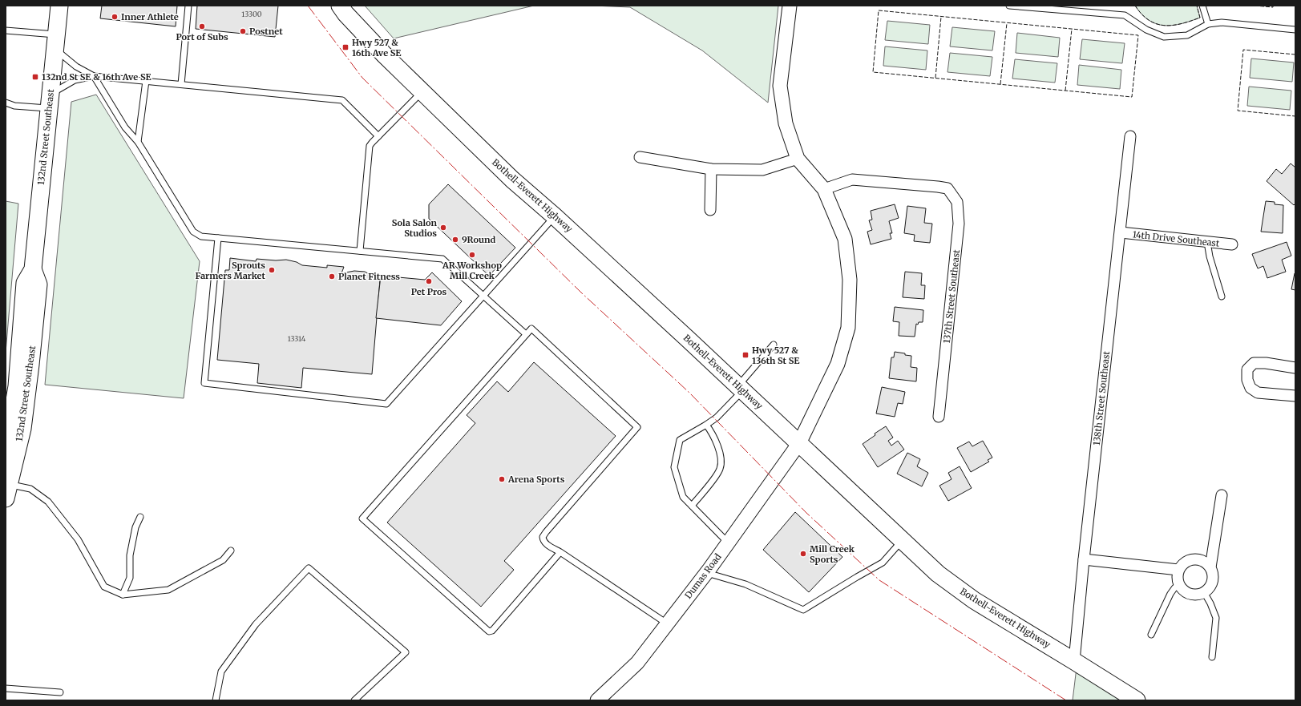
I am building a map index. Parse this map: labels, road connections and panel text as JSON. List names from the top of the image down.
{
  "streets": {
    "main road": ["132nd Street Southeast", "Bothell-Everett Highway"],
    "street": [
      "14th Drive Southeast",
      "137th Street Southeast",
      "138th Street Southeast",
      "Dumas Road"
    ]
  },
  "crossings": [
    ["Bothell-Everett Highway", "138th Street Southeast"],
    ["Bothell-Everett Highway", "Dumas Road"],
    ["14th Drive Southeast", "138th Street Southeast"],
    ["137th Street Southeast", "Dumas Road"]
  ],
  "places": {
    "other": [
      "Inner Athlete",
      "Port of Subs",
      "Postnet",
      "Sola Salon Studios",
      "9Round",
      "AR Workshop Mill Creek",
      "Sprouts Farmers Market",
      "Planet Fitness",
      "Pet Pros",
      "Arena Sports",
      "Mill Creek Sports"
    ],
    "transit": ["Hwy 527 & 16th Ave SE", "132nd St SE & 16th Ave SE", "Hwy 527 & 136th St SE"]
  },
  "house_numbers": ["13300", "13314"]
}
